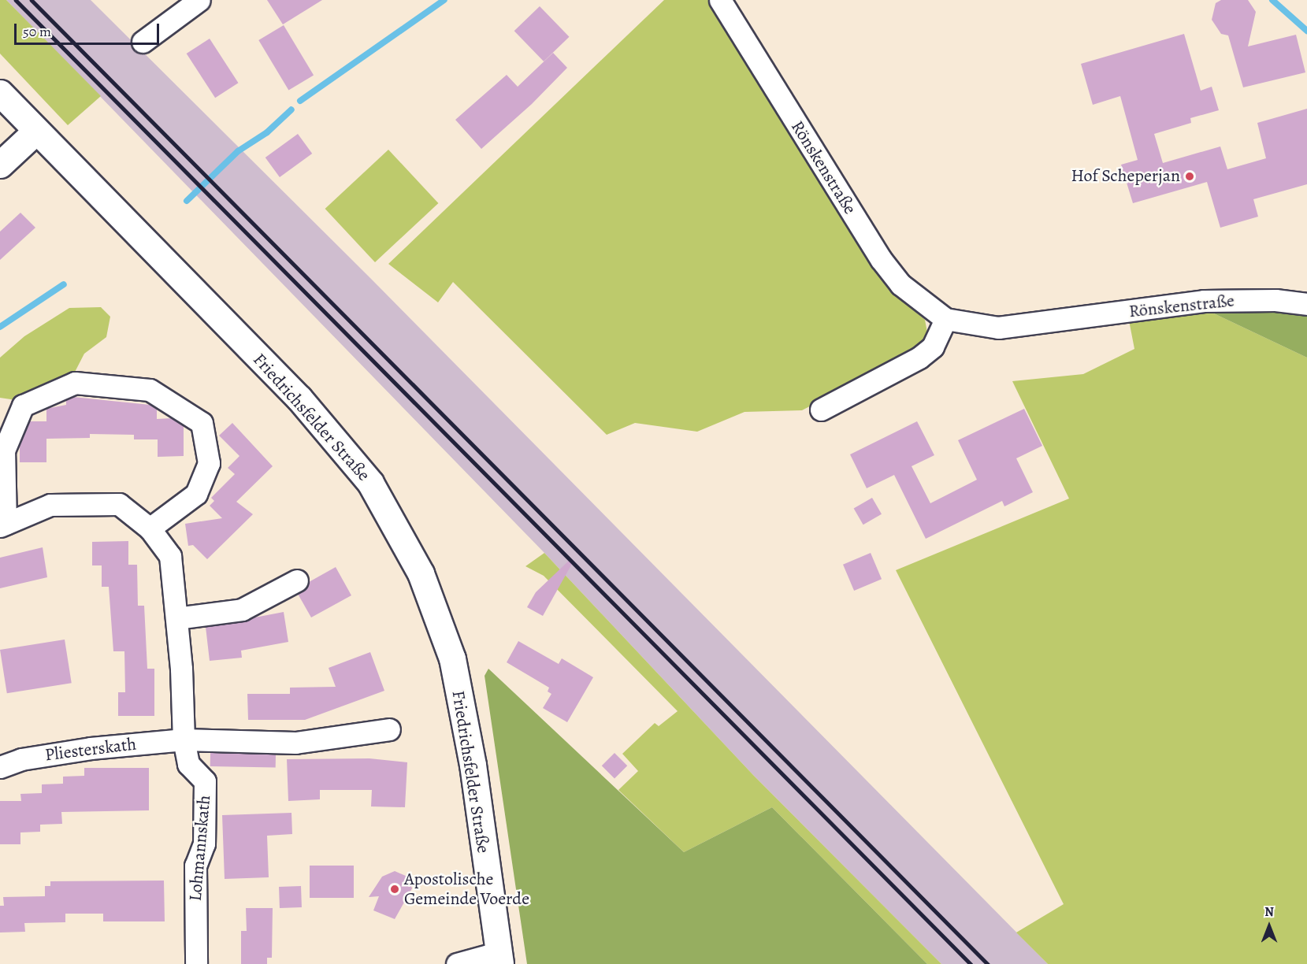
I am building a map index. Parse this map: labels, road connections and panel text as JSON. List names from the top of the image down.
{
  "streets": {
    "main road": ["Friedrichsfelder Straße"],
    "street": ["Rönskenstraße", "Pliesterskath", "Lohmannskath"]
  },
  "crossings": [
    ["Pliesterskath", "Lohmannskath"]
  ],
  "places": ["Hof Scheperjan", "Apostolische Gemeinde Voerde"],
  "scale_bar": "50 m",
  "north": "top"
}
